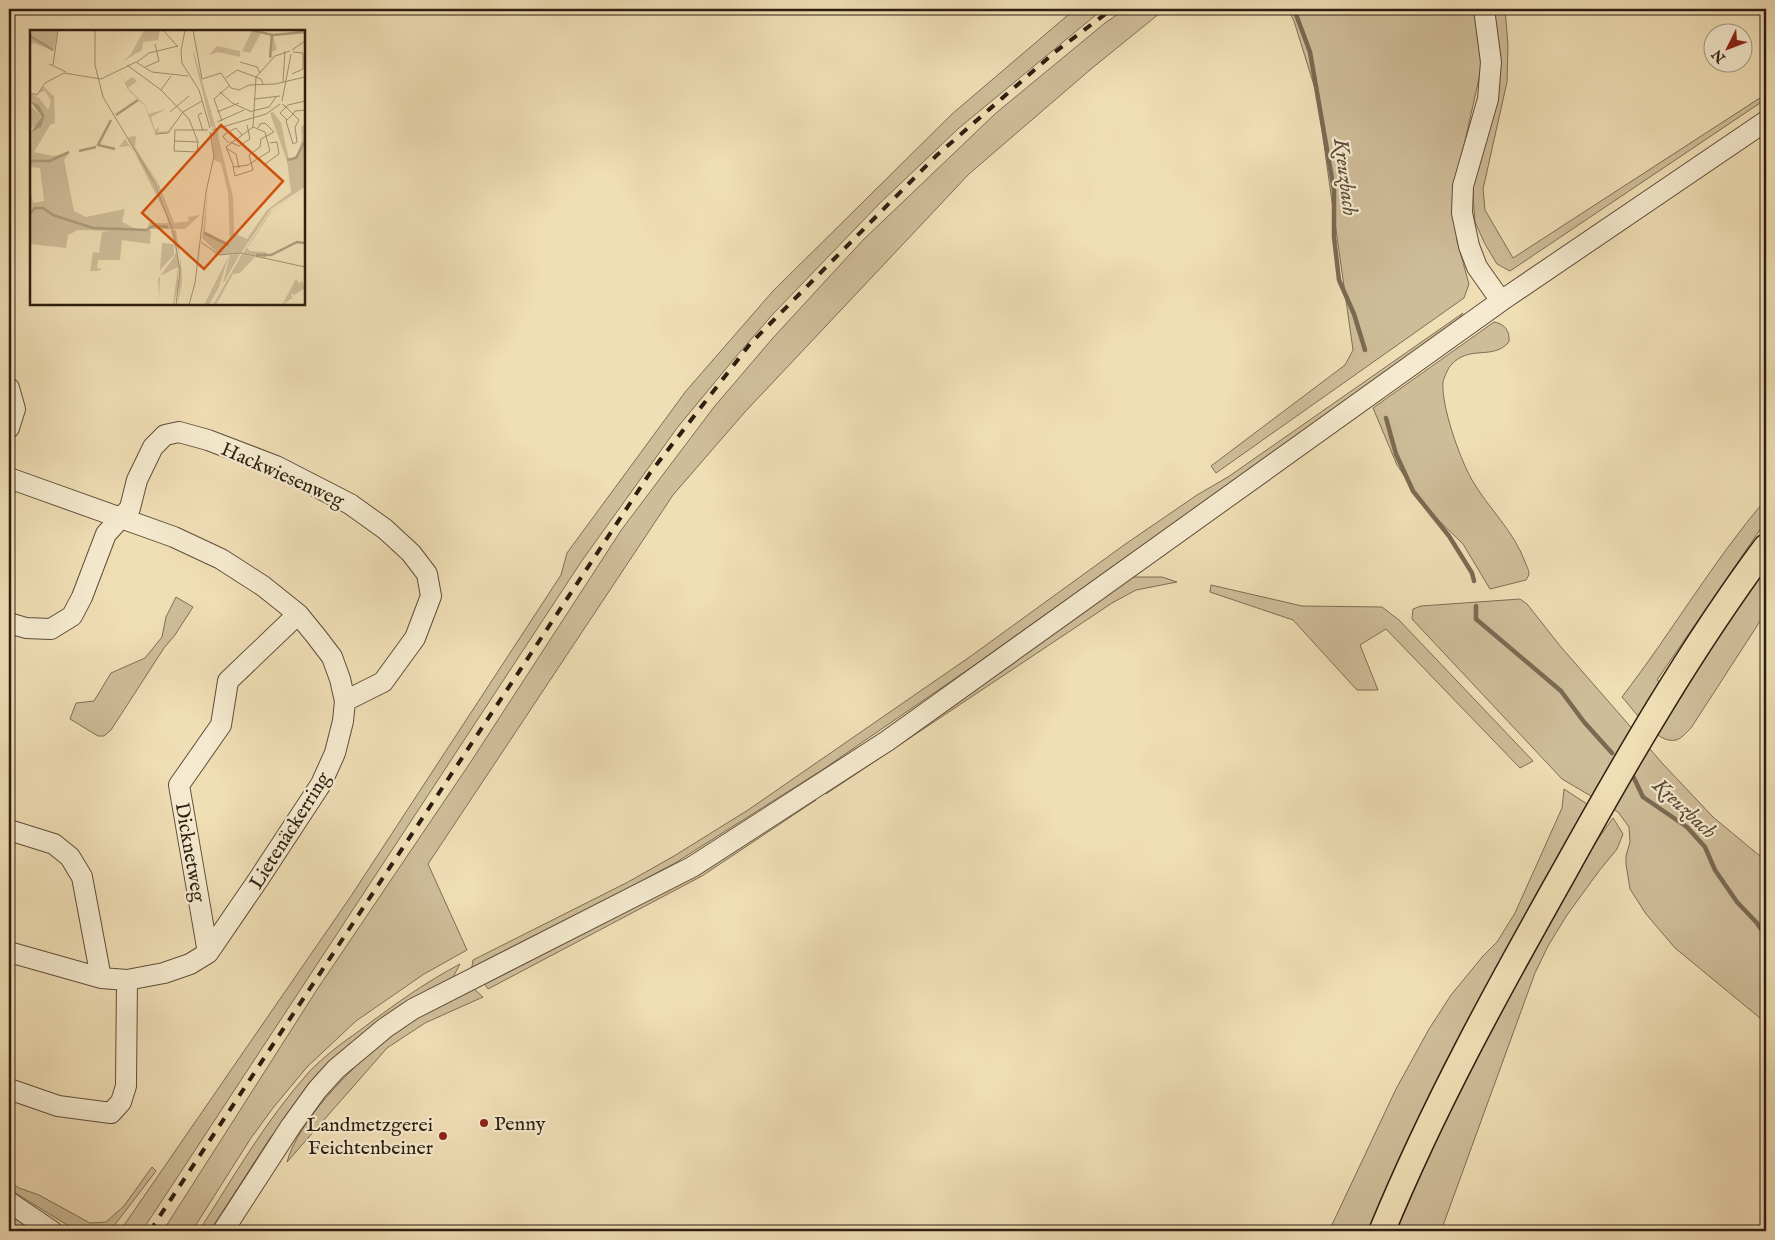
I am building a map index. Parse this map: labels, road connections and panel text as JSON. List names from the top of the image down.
{
  "streets": {
    "street": ["Hackwiesenweg", "Lietenäckerring", "Dicknetweg"]
  },
  "crossings": [
    ["Hackwiesenweg", "Lietenäckerring"],
    ["Lietenäckerring", "Dicknetweg"]
  ],
  "water": ["Kreuzbach"],
  "places": ["Penny", "Landmetzgerei Feichtenbeiner"],
  "north": "bottom left"
}
